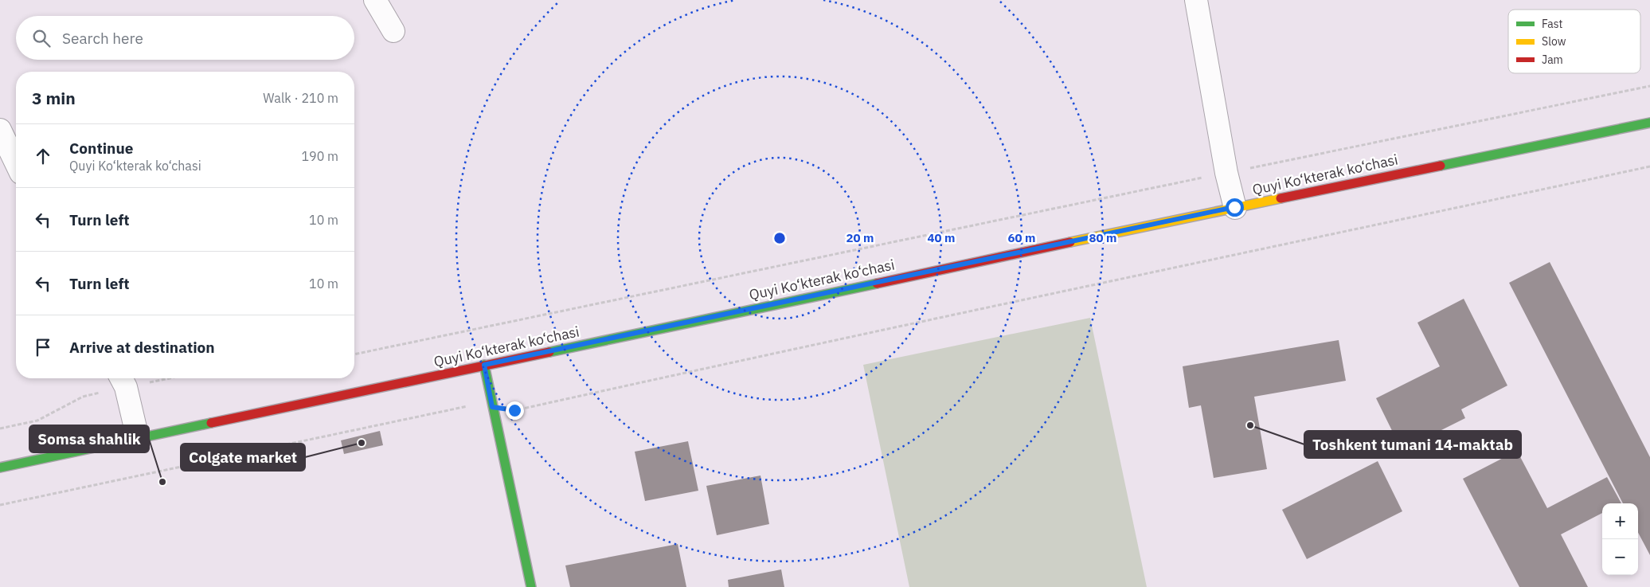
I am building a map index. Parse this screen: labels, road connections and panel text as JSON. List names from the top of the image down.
{
  "streets": {
    "main road": ["Quyi Ko‘kterak ko‘chasi"]
  },
  "places": ["Toshkent tumani 14-maktab", "Colgate market", "Somsa shahlik"],
  "legend": ["Fast", "Slow", "Jam"],
  "page": {
    "search": "Search here",
    "heading": ["3 min", "Walk · 210 m"],
    "list": [
      ["Continue", "Quyi Ko‘kterak ko‘chasi", "190 m"],
      ["Turn left", "10 m"],
      ["Turn left", "10 m"],
      "Arrive at destination"
    ],
    "map_buttons": ["+", "−"]
  },
  "rings": [
    "20 m",
    "40 m",
    "60 m",
    "80 m"
  ]
}
